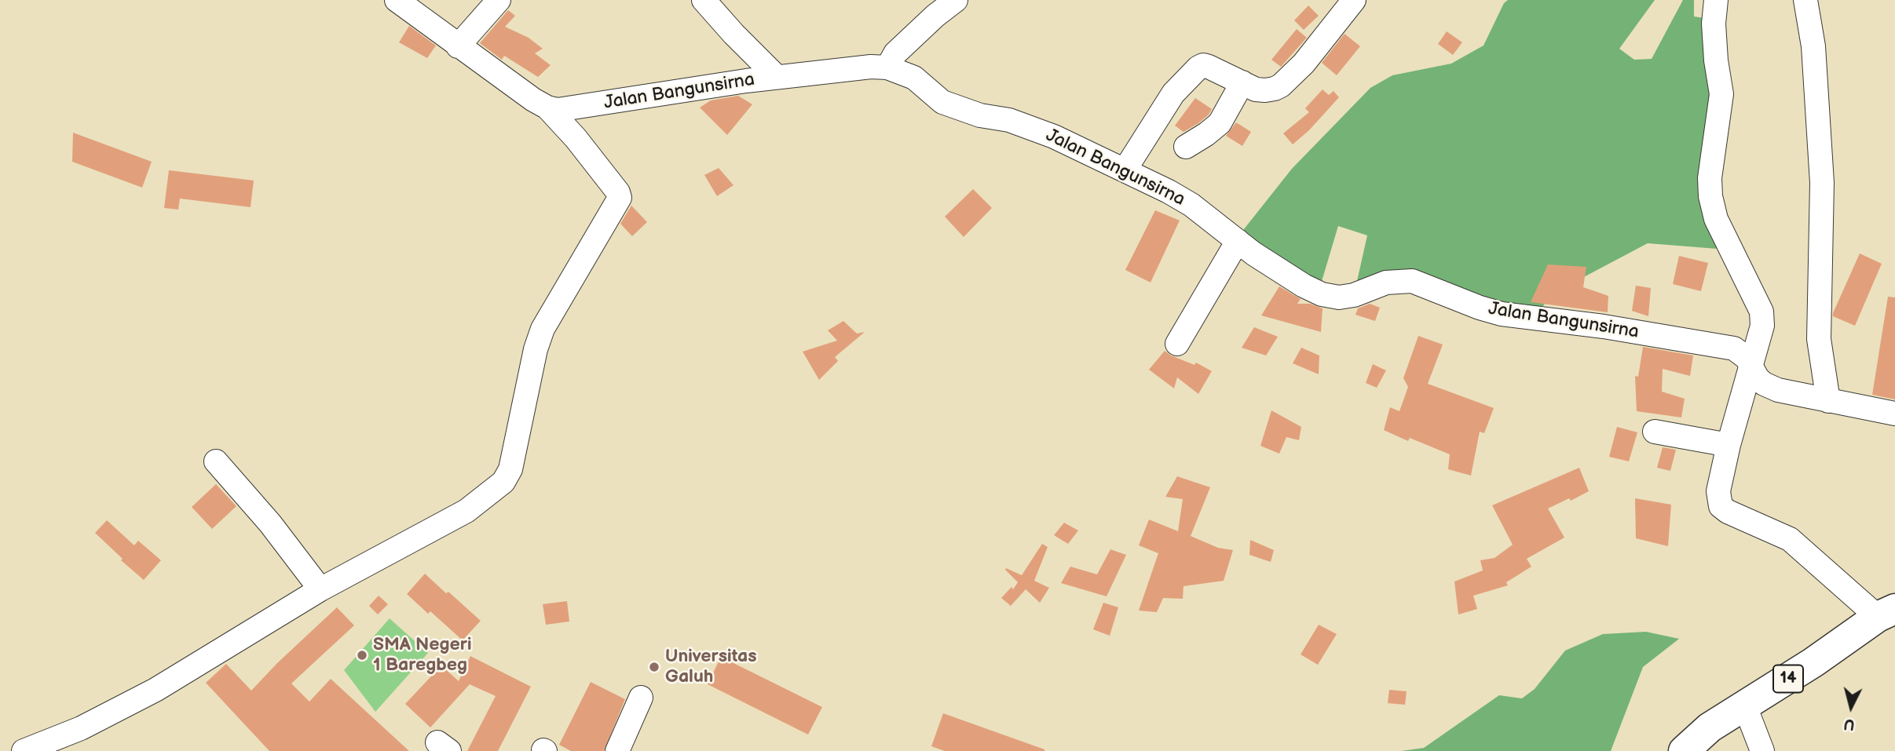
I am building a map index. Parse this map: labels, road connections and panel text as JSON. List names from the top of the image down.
{
  "streets": {
    "highway": ["14"],
    "street": ["Jalan Bangunsirna"]
  },
  "places": ["SMA Negeri 1 Baregbeg", "Universitas Galuh"],
  "north": "bottom"
}
